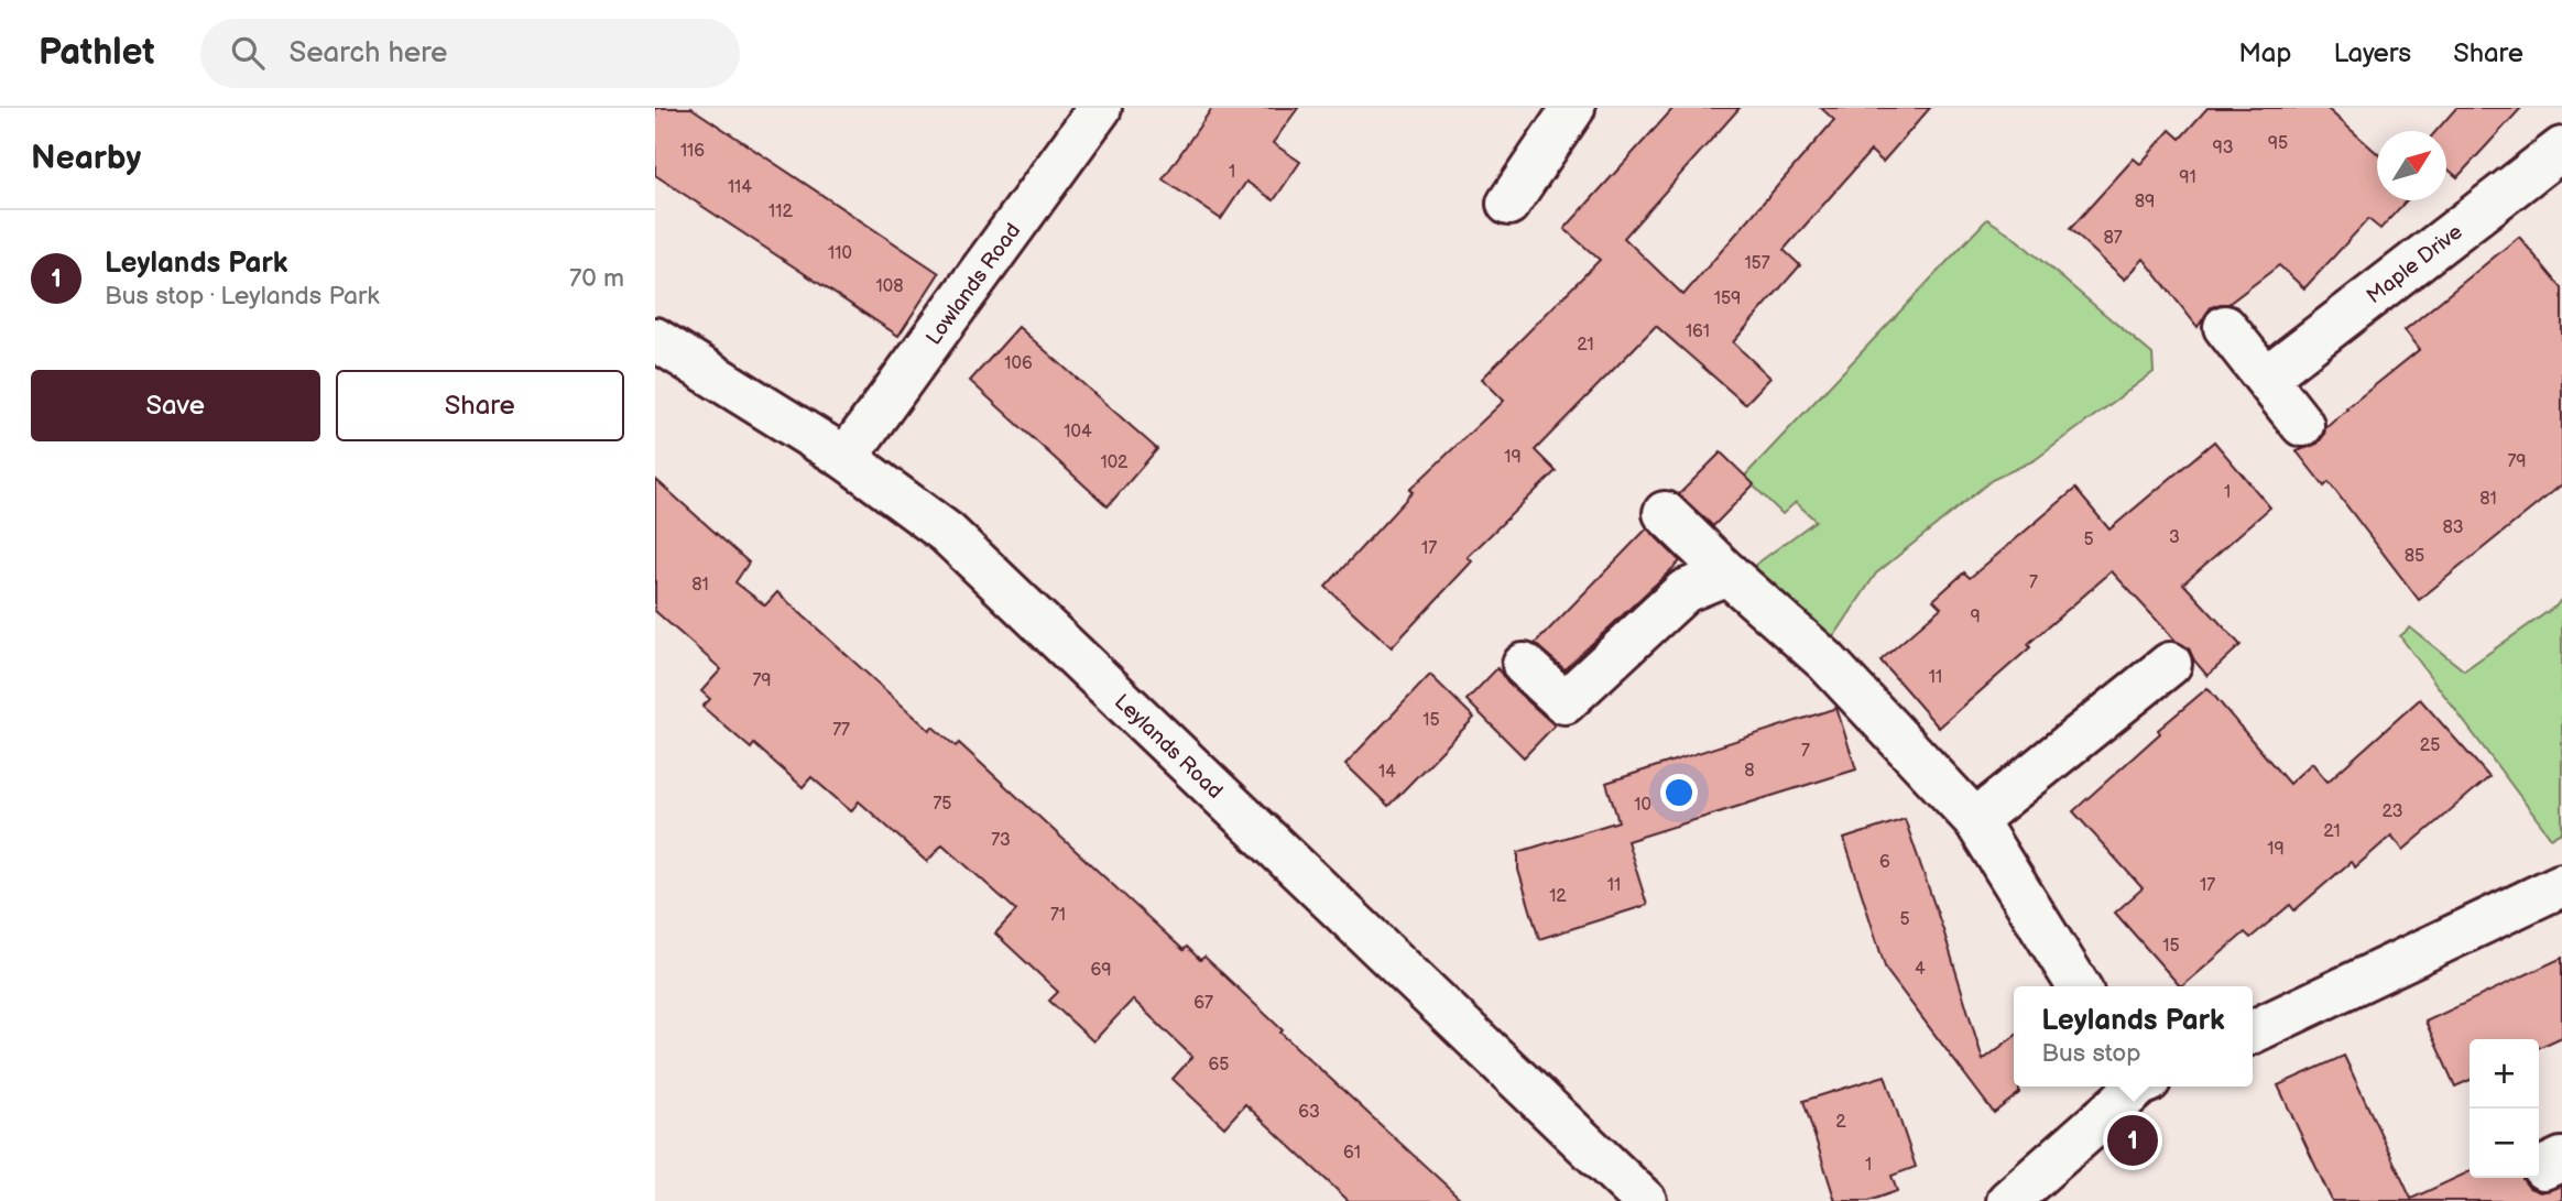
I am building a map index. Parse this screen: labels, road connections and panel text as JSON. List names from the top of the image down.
{
  "streets": {
    "street": ["Maple Drive", "Lowlands Road", "Leylands Road"]
  },
  "crossings": [
    ["Lowlands Road", "Leylands Road"]
  ],
  "house_numbers": [
    "95",
    "93",
    "116",
    "1",
    "91",
    "114",
    "89",
    "112",
    "87",
    "110",
    "157",
    "108",
    "159",
    "161",
    "21",
    "106",
    "104",
    "19",
    "79",
    "102",
    "1",
    "81",
    "83",
    "3",
    "5",
    "17",
    "85",
    "7",
    "81",
    "9",
    "11",
    "79",
    "15",
    "77",
    "25",
    "7",
    "8",
    "14",
    "75",
    "10",
    "23",
    "21",
    "73",
    "19",
    "6",
    "11",
    "17",
    "12",
    "71",
    "5",
    "15",
    "4",
    "69",
    "67",
    "65",
    "63",
    "2",
    "61",
    "1"
  ],
  "north": "top right",
  "page": {
    "header": "Pathlet",
    "search": "Search here",
    "nav": ["Map", "Layers", "Share"],
    "heading": "Nearby",
    "list": [
      {
        "mark": "1",
        "name": "Leylands Park",
        "note": "Bus stop · Leylands Park",
        "value": "70 m"
      }
    ],
    "buttons": ["Save", "Share"],
    "popup": ["Leylands Park", "Bus stop"],
    "map_buttons": ["+", "−"],
    "pins": "1"
  }
}
